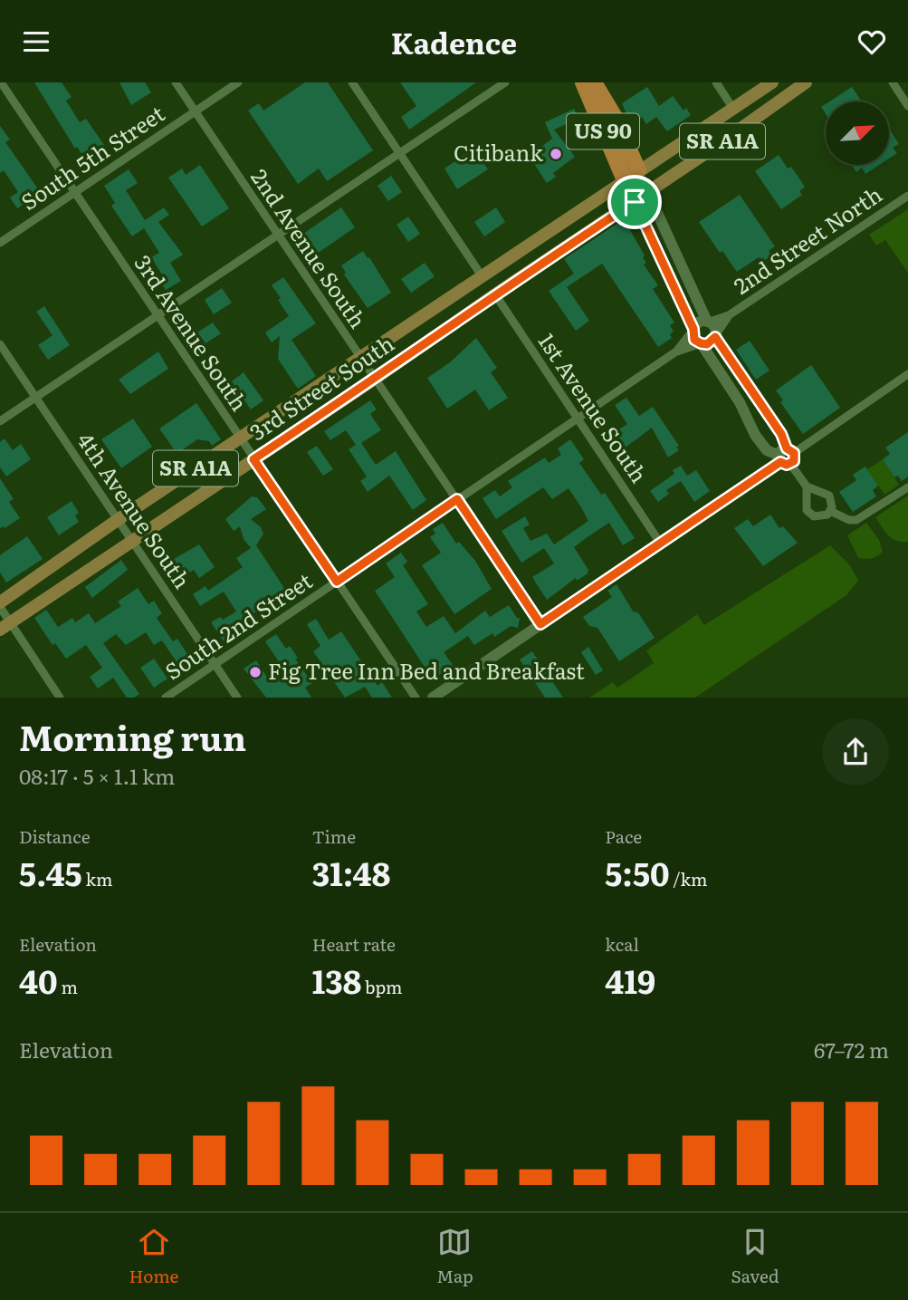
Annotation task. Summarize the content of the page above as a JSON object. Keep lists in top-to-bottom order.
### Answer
{
  "streets": {
    "highway": ["US 90"],
    "main road": ["SR A1A", "3rd Street South"],
    "street": [
      "South 5th Street",
      "2nd Street North",
      "2nd Avenue South",
      "3rd Avenue South",
      "1st Avenue South",
      "4th Avenue South",
      "South 2nd Street"
    ]
  },
  "crossings": [
    ["US 90", "SR A1A"],
    ["US 90", "3rd Street South"],
    ["SR A1A", "3rd Street South"],
    ["South 5th Street", "2nd Avenue South"],
    ["South 5th Street", "3rd Avenue South"],
    ["2nd Avenue South", "3rd Street South"],
    ["2nd Avenue South", "South 2nd Street"],
    ["3rd Avenue South", "3rd Street South"],
    ["3rd Avenue South", "South 2nd Street"],
    ["3rd Street South", "1st Avenue South"],
    ["3rd Street South", "4th Avenue South"],
    ["1st Avenue South", "South 2nd Street"],
    ["4th Avenue South", "South 2nd Street"]
  ],
  "places": ["Citibank", "Fig Tree Inn Bed and Breakfast"],
  "north": "top right",
  "page": {
    "header": "Kadence",
    "heading": ["Morning run", "08:17 · 5 × 1.1 km"],
    "stats": [
      ["Distance", "5.45 km"],
      ["Time", "31:48"],
      ["Pace", "5:50 /km"],
      ["Elevation", "40 m"],
      ["Heart rate", "138 bpm"],
      ["kcal", "419"]
    ],
    "chart": ["Elevation", "67–72 m"],
    "tabs": ["Home", "Map", "Saved"]
  }
}
